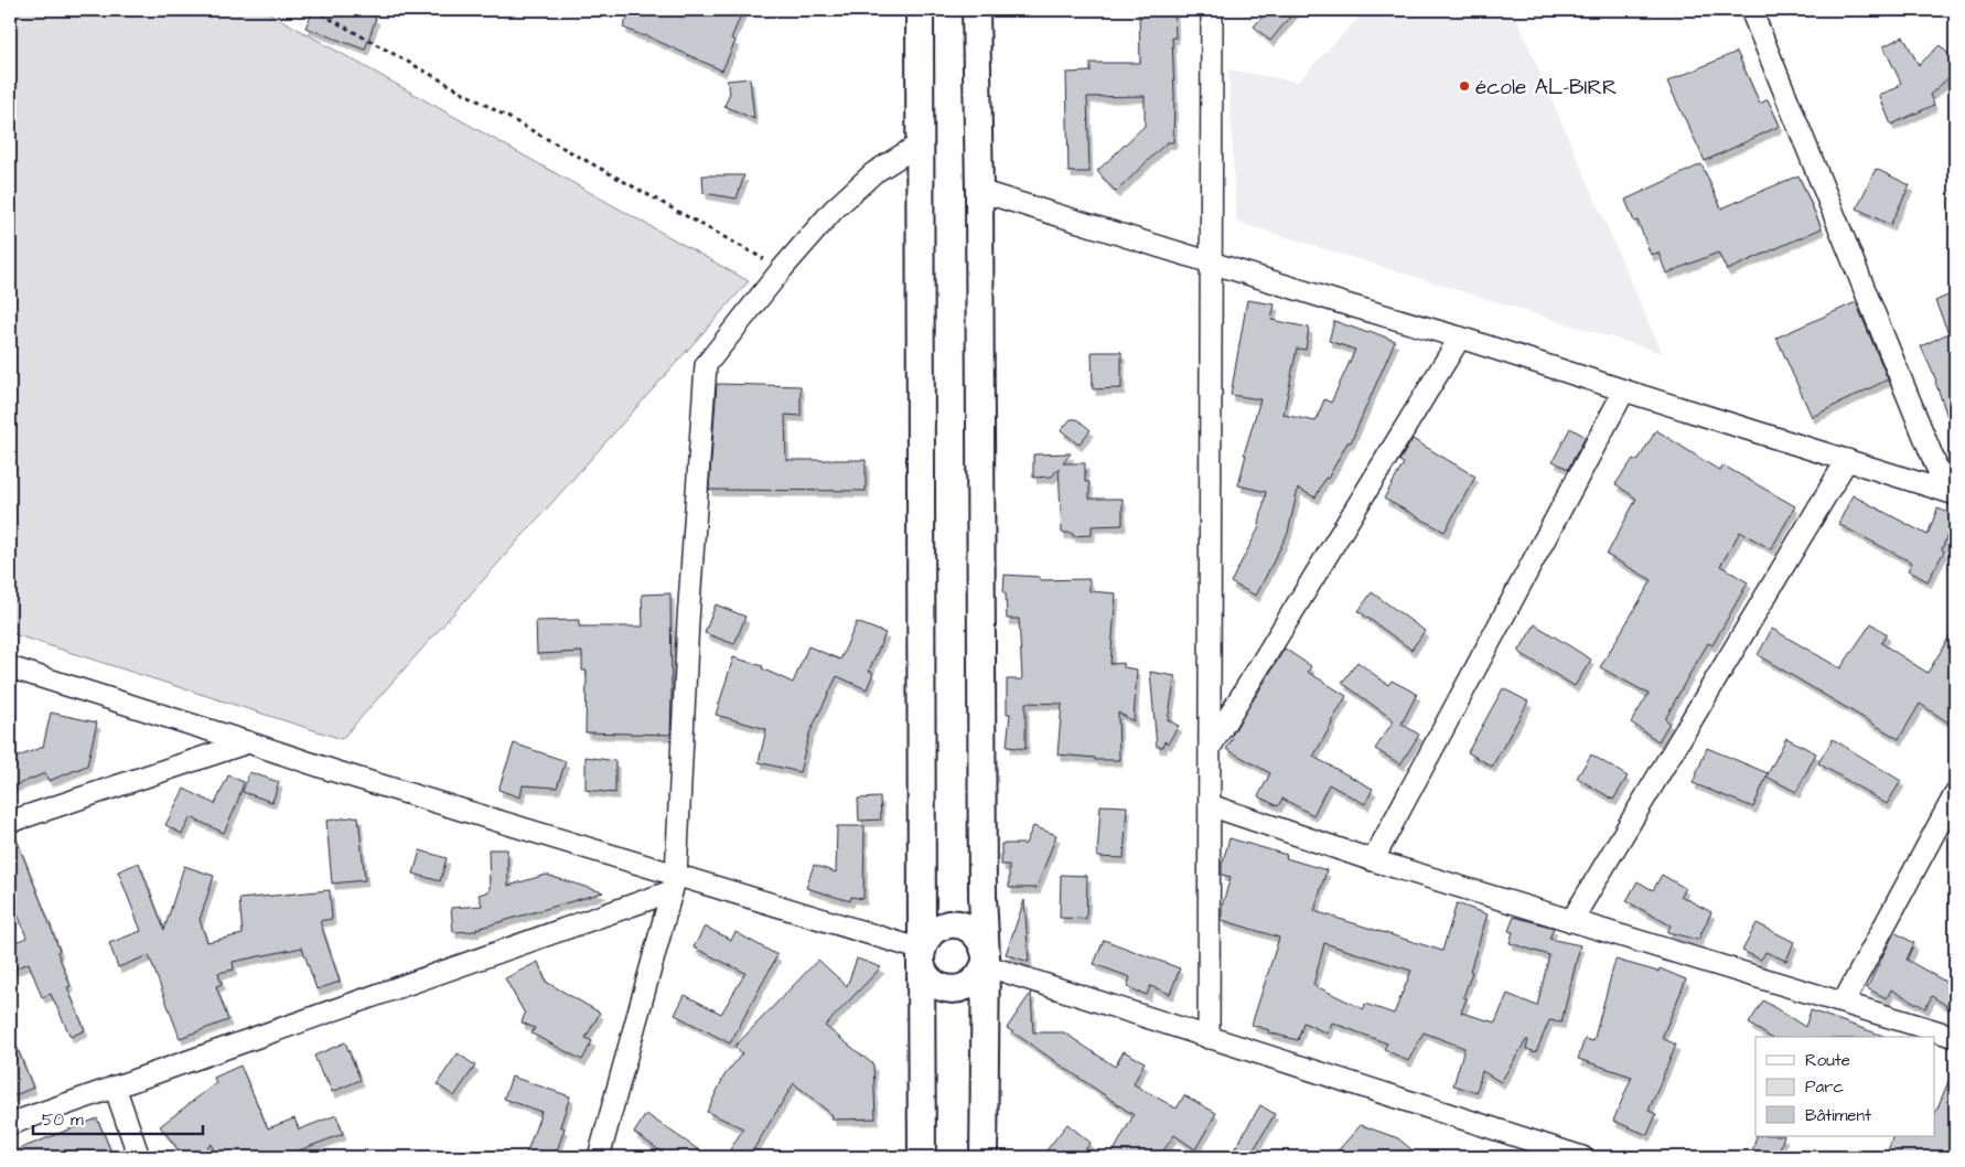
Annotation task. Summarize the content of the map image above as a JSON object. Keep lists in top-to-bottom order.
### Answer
{
  "places": ["école AL-BIRR"],
  "legend": ["Route", "Parc", "Bâtiment"],
  "scale_bar": "50 m"
}
